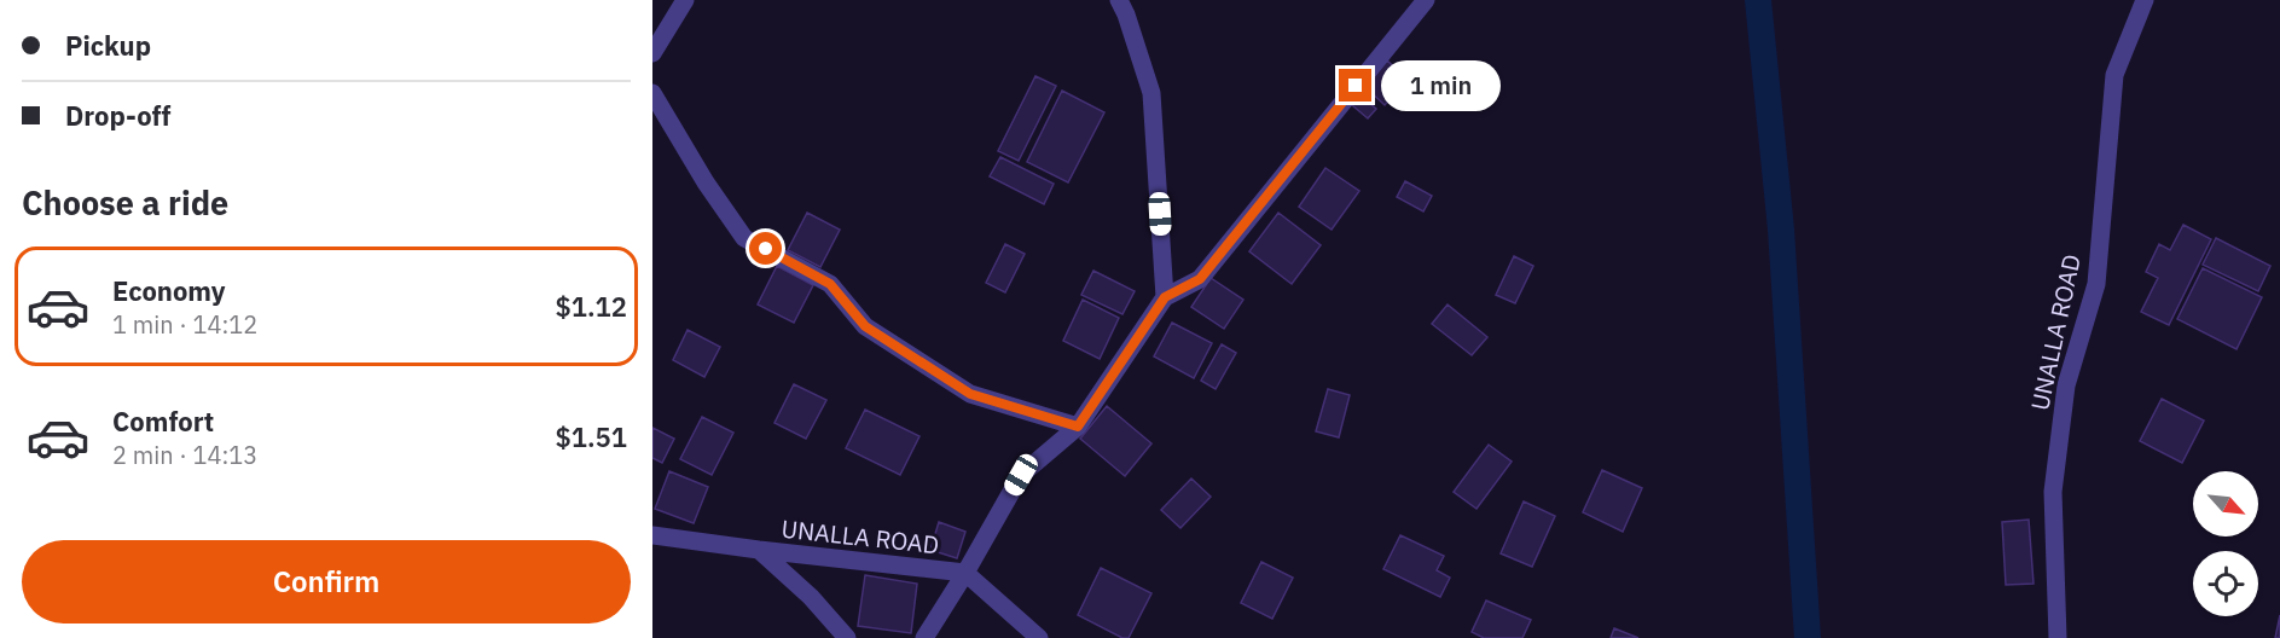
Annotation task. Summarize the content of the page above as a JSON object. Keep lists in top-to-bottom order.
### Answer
{
  "streets": {
    "street": ["UNALLA ROAD"]
  },
  "north": "bottom right",
  "page": {
    "banner": ["Pickup", "Drop-off"],
    "bubble": "1 min",
    "heading": "Choose a ride",
    "list": [
      {
        "name": "Economy",
        "note": "1 min · 14:12",
        "value": "$1.12"
      },
      {
        "name": "Comfort",
        "note": "2 min · 14:13",
        "value": "$1.51"
      }
    ],
    "buttons": "Confirm"
  }
}
